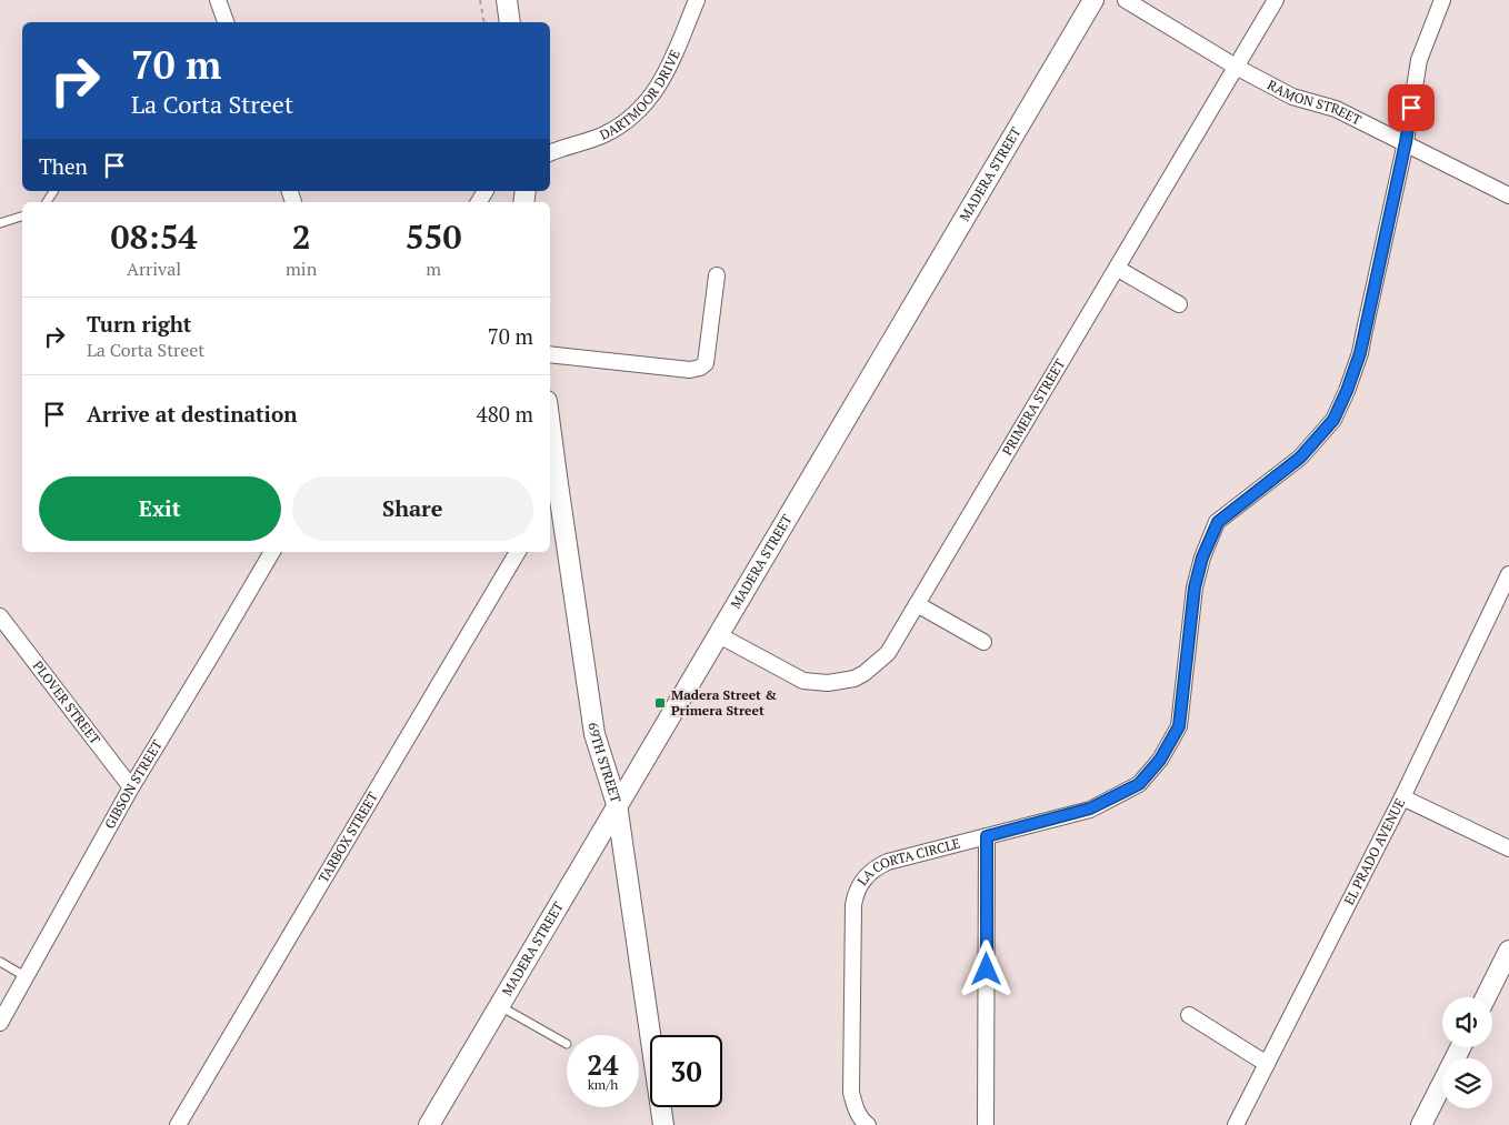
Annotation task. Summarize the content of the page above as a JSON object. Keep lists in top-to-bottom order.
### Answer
{
  "streets": {
    "street": [
      "DARTMOOR DRIVE",
      "RAMON STREET",
      "MADERA STREET",
      "PRIMERA STREET",
      "PLOVER STREET",
      "69TH STREET",
      "GIBSON STREET",
      "TARBOX STREET",
      "EL PRADO AVENUE",
      "LA CORTA CIRCLE"
    ]
  },
  "crossings": [
    ["RAMON STREET", "PRIMERA STREET"],
    ["MADERA STREET", "PRIMERA STREET"],
    ["MADERA STREET", "69TH STREET"],
    ["PLOVER STREET", "GIBSON STREET"]
  ],
  "places": {
    "transit": ["Madera Street & Primera Street"]
  },
  "page": {
    "turn": ["70 m", "La Corta Street"],
    "then": "Then",
    "eta": [
      "08:54",
      "Arrival",
      "2",
      "min",
      "550",
      "m"
    ],
    "list": [
      {
        "name": "Turn right",
        "note": "La Corta Street",
        "value": "70 m"
      },
      {
        "name": "Arrive at destination",
        "value": "480 m"
      }
    ],
    "buttons": ["Exit", "Share"],
    "speed": "24 km/h",
    "limit": "30"
  }
}
